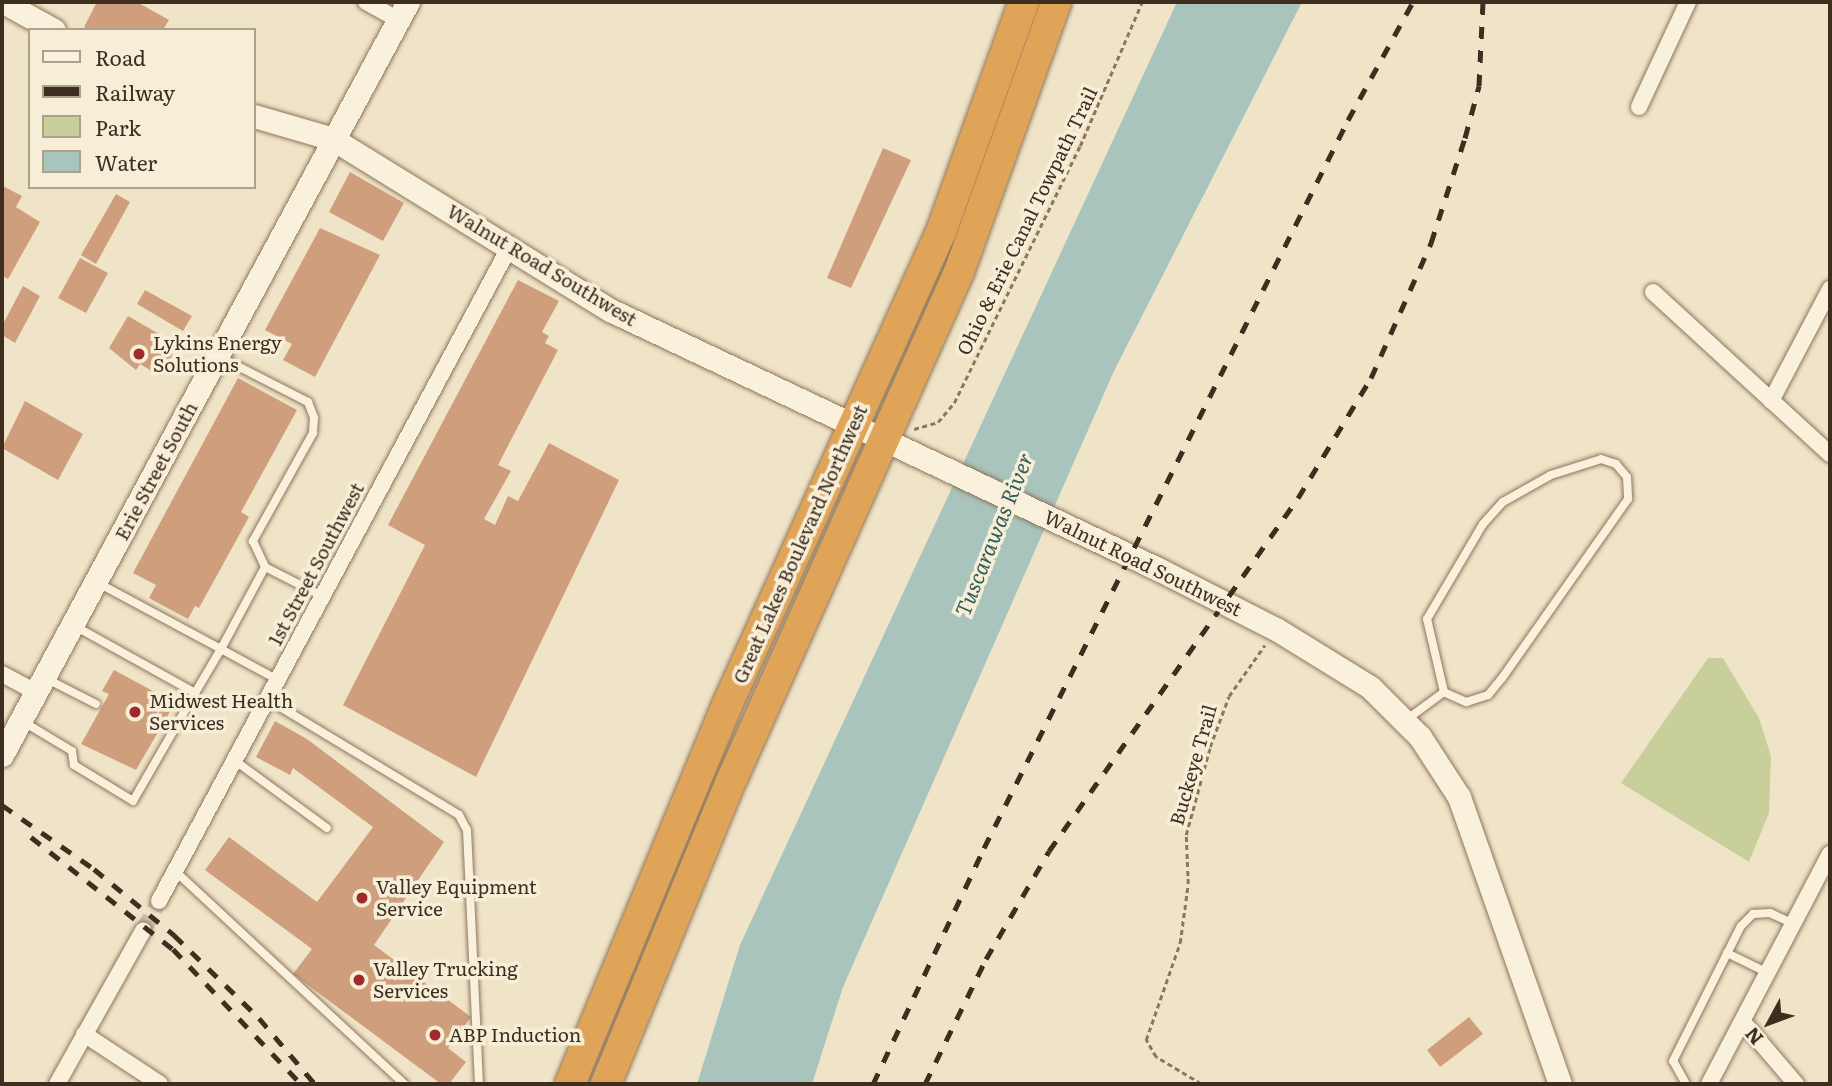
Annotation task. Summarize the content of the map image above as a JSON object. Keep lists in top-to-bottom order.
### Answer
{
  "streets": {
    "highway": ["Great Lakes Boulevard Northwest"],
    "main road": ["Walnut Road Southwest", "Erie Street South"],
    "street": ["1st Street Southwest"],
    "path": ["Ohio & Erie Canal Towpath Trail", "Buckeye Trail"]
  },
  "crossings": [
    ["Walnut Road Southwest", "Erie Street South"],
    ["Walnut Road Southwest", "Great Lakes Boulevard Northwest"],
    ["Walnut Road Southwest", "1st Street Southwest"]
  ],
  "water": ["Tuscarawas River"],
  "places": [
    "Lykins Energy Solutions",
    "Midwest Health Services",
    "Valley Equipment Service",
    "Valley Trucking Services",
    "ABP Induction"
  ],
  "legend": [
    "Road",
    "Railway",
    "Park",
    "Water"
  ],
  "north": "bottom left"
}
